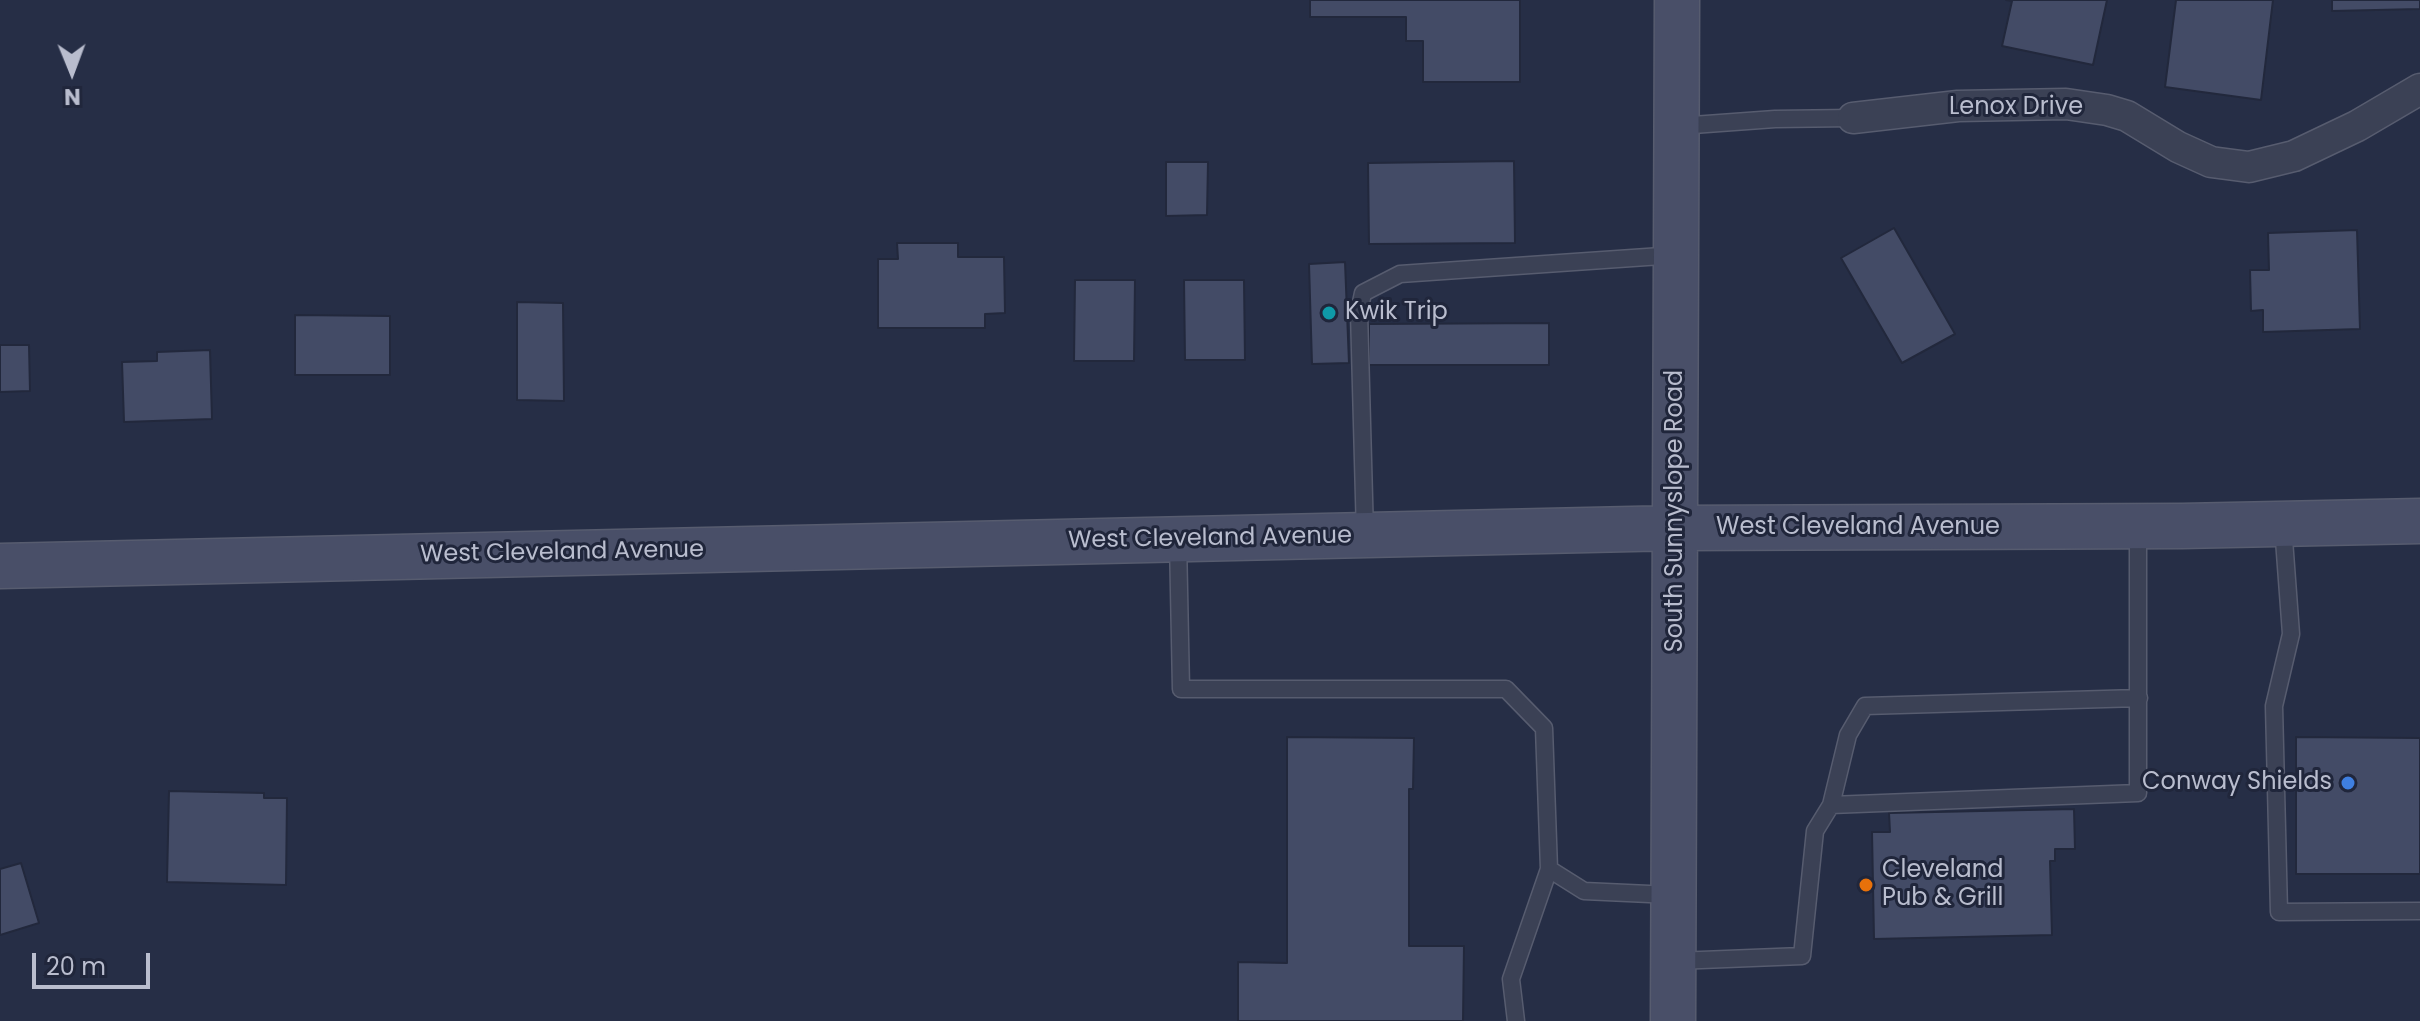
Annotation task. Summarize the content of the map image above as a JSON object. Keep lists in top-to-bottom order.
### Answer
{
  "streets": {
    "main road": ["South Sunnyslope Road", "West Cleveland Avenue"],
    "street": ["Lenox Drive"]
  },
  "crossings": [
    ["Lenox Drive", "South Sunnyslope Road"],
    ["South Sunnyslope Road", "West Cleveland Avenue"]
  ],
  "places": ["Kwik Trip", "Conway Shields", "Cleveland Pub & Grill"],
  "scale_bar": "20 m",
  "north": "bottom"
}
